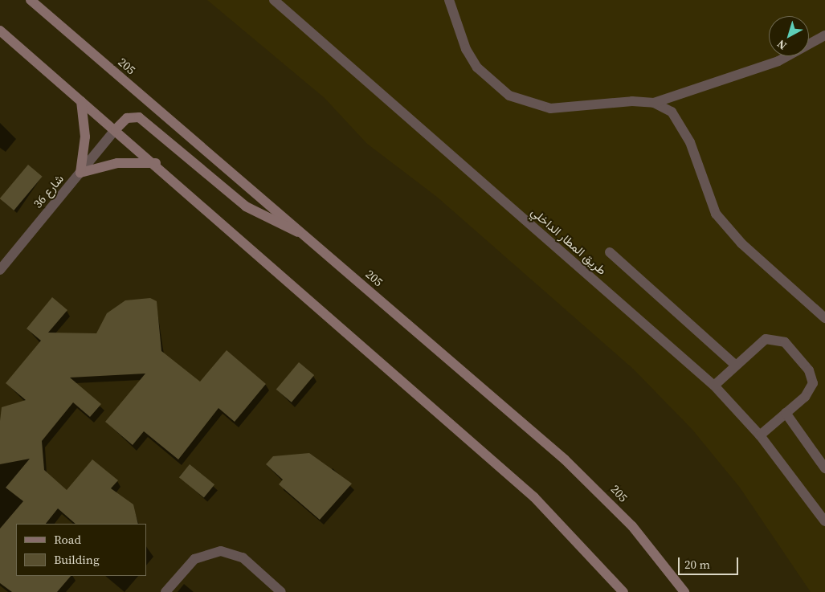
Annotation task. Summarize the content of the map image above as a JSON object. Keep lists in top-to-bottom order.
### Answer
{
  "streets": {
    "street": ["205", "شارع 36", "طريق المطار الداخلي"]
  },
  "legend": ["Road", "Building"],
  "scale_bar": "20 m",
  "north": "bottom left"
}
